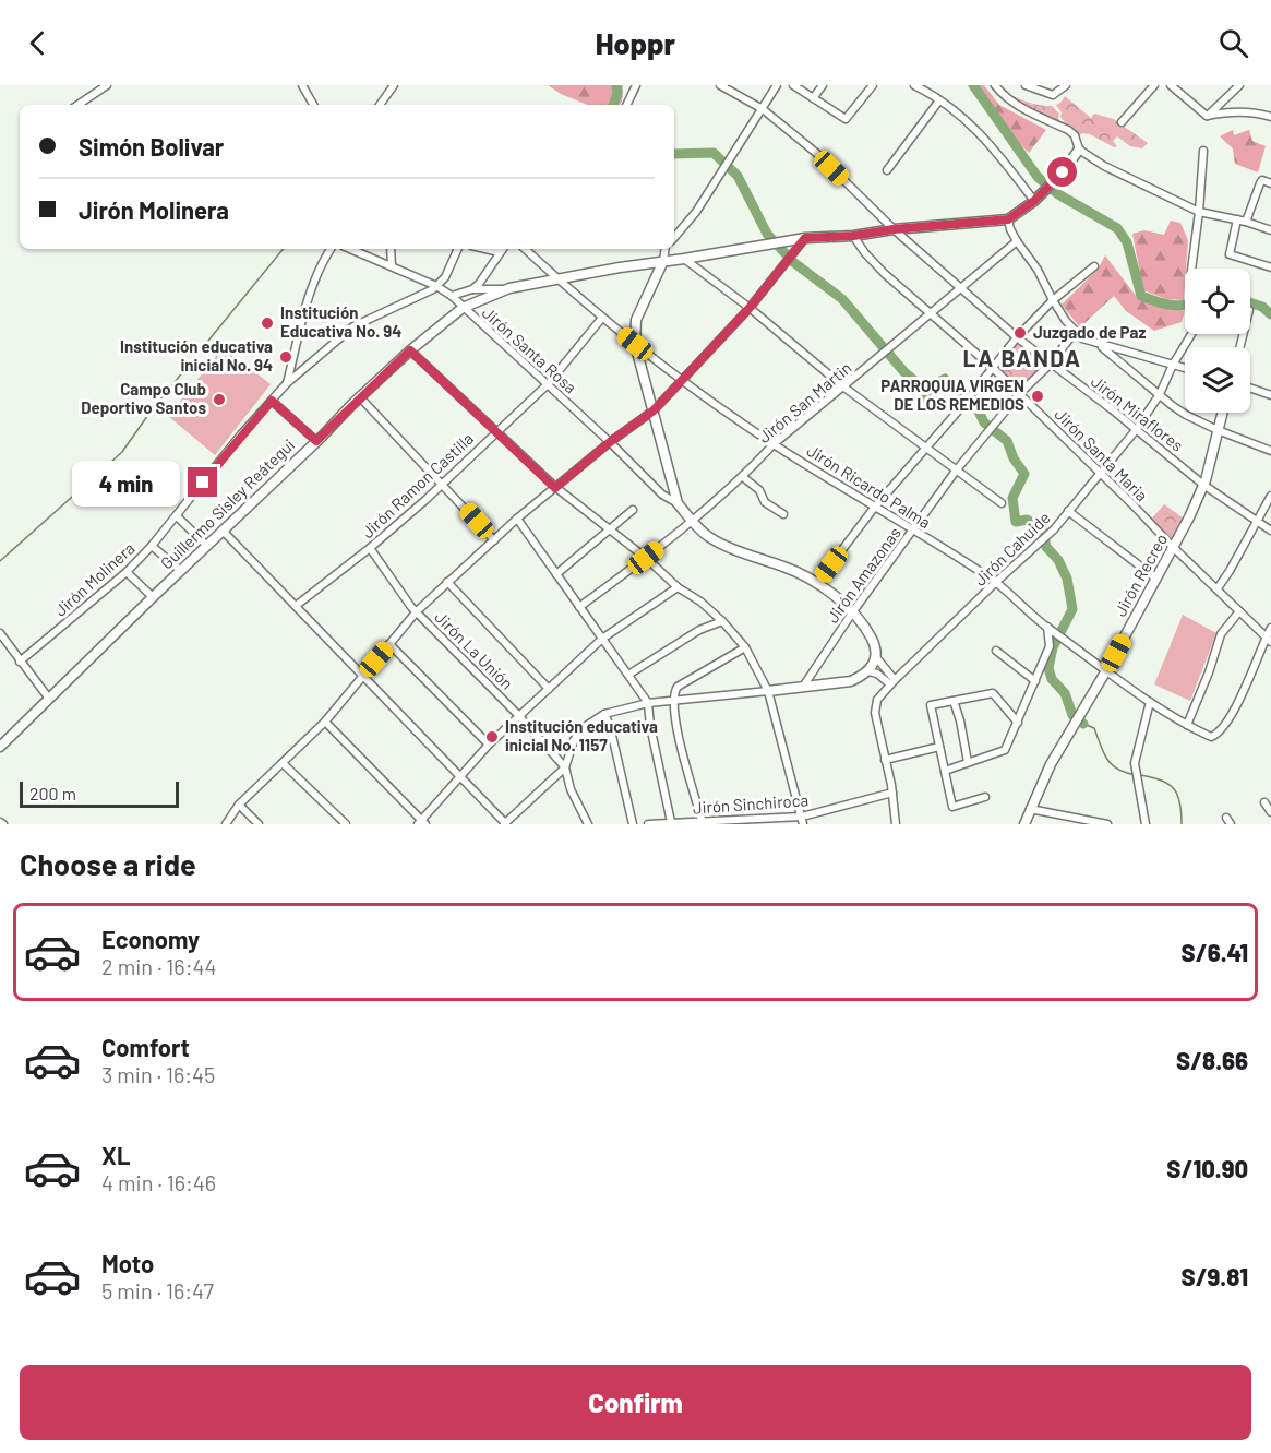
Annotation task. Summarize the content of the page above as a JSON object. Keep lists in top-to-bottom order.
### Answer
{
  "streets": {
    "main road": ["Guillermo Sisley Reátegui", "Jirón Recreo"],
    "street": [
      "Jirón Santa Rosa",
      "Jirón San Martin",
      "Jirón Miraflores",
      "Jirón Santa Maria",
      "Jirón Ramon Castilla",
      "Jirón Ricardo Palma",
      "Jirón Cahuide",
      "Jirón Amazonas",
      "Jirón Molinera",
      "Jirón La Unión",
      "Jirón Sinchiroca"
    ]
  },
  "crossings": [
    ["Jirón Santa Rosa", "Jirón Ramon Castilla"],
    ["Jirón Santa Rosa", "Guillermo Sisley Reátegui"],
    ["Jirón Santa Rosa", "Jirón Molinera"],
    ["Jirón San Martin", "Jirón Miraflores"],
    ["Jirón San Martin", "Jirón Santa Maria"],
    ["Jirón San Martin", "Jirón Ricardo Palma"],
    ["Jirón Miraflores", "Guillermo Sisley Reátegui"],
    ["Jirón Miraflores", "Jirón Cahuide"],
    ["Jirón Miraflores", "Jirón Amazonas"],
    ["Jirón Miraflores", "Jirón Recreo"],
    ["Jirón Santa Maria", "Jirón Ricardo Palma"],
    ["Jirón Santa Maria", "Guillermo Sisley Reátegui"],
    ["Jirón Santa Maria", "Jirón Cahuide"],
    ["Jirón Santa Maria", "Jirón Amazonas"],
    ["Jirón Santa Maria", "Jirón Recreo"],
    ["Jirón Ramon Castilla", "Jirón Ricardo Palma"],
    ["Jirón Ramon Castilla", "Jirón La Unión"],
    ["Jirón Ricardo Palma", "Guillermo Sisley Reátegui"],
    ["Jirón Ricardo Palma", "Jirón Cahuide"],
    ["Jirón Ricardo Palma", "Jirón Amazonas"],
    ["Jirón Ricardo Palma", "Jirón Recreo"],
    ["Jirón Cahuide", "Jirón Sinchiroca"]
  ],
  "districts": ["LA BANDA"],
  "places": [
    "Institución Educativa No. 94",
    "Juzgado de Paz",
    "Institución educativa inicial No. 94",
    "PARROQUIA VIRGEN DE LOS REMEDIOS",
    "Campo Club Deportivo Santos",
    "Institución educativa inicial No. 1157"
  ],
  "scale_bar": "200 m",
  "page": {
    "header": "Hoppr",
    "banner": ["Simón Bolivar", "Jirón Molinera"],
    "bubble": "4 min",
    "scale": "200 m",
    "heading": "Choose a ride",
    "list": [
      {
        "name": "Economy",
        "note": "2 min · 16:44",
        "value": "S/6.41"
      },
      {
        "name": "Comfort",
        "note": "3 min · 16:45",
        "value": "S/8.66"
      },
      {
        "name": "XL",
        "note": "4 min · 16:46",
        "value": "S/10.90"
      },
      {
        "name": "Moto",
        "note": "5 min · 16:47",
        "value": "S/9.81"
      }
    ],
    "buttons": "Confirm"
  }
}
